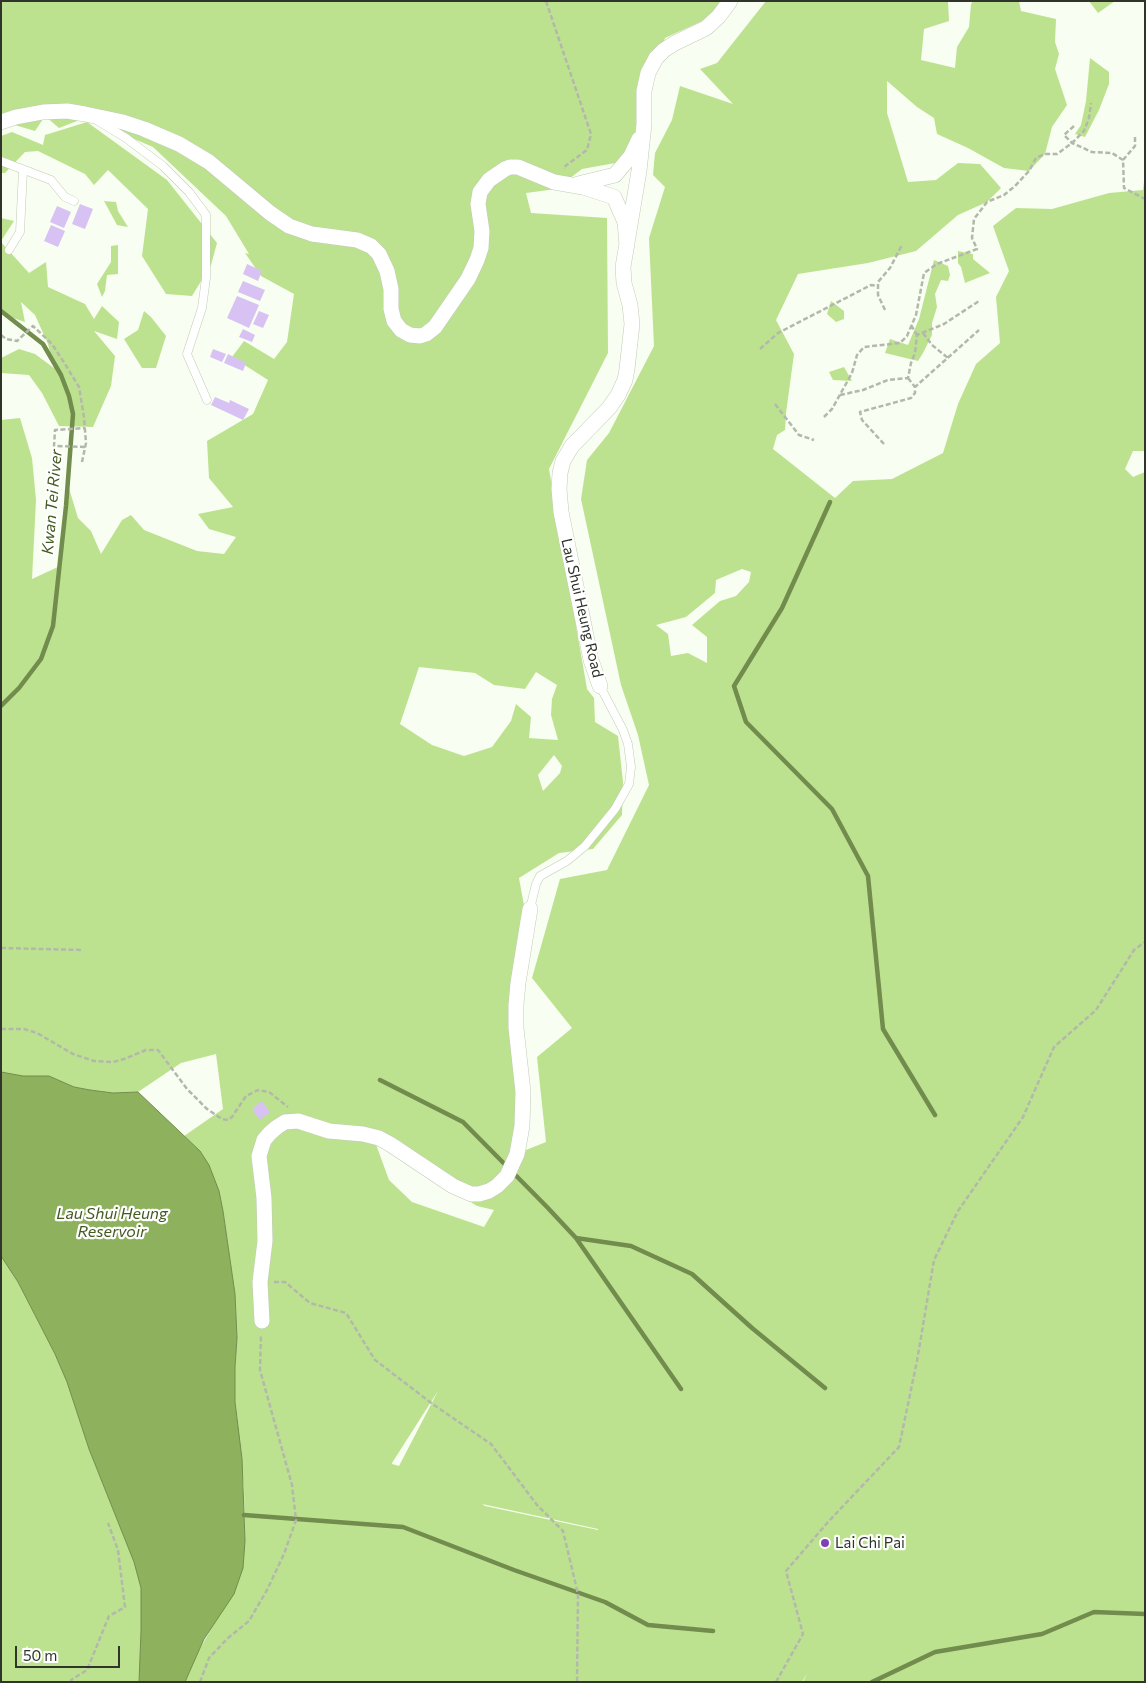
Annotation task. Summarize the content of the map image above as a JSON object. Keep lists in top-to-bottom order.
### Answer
{
  "streets": {
    "street": ["Lau Shui Heung Road"]
  },
  "water": ["Kwan Tei River", "Lau Shui Heung Reservoir"],
  "places": ["Lai Chi Pai"],
  "scale_bar": "50 m"
}
